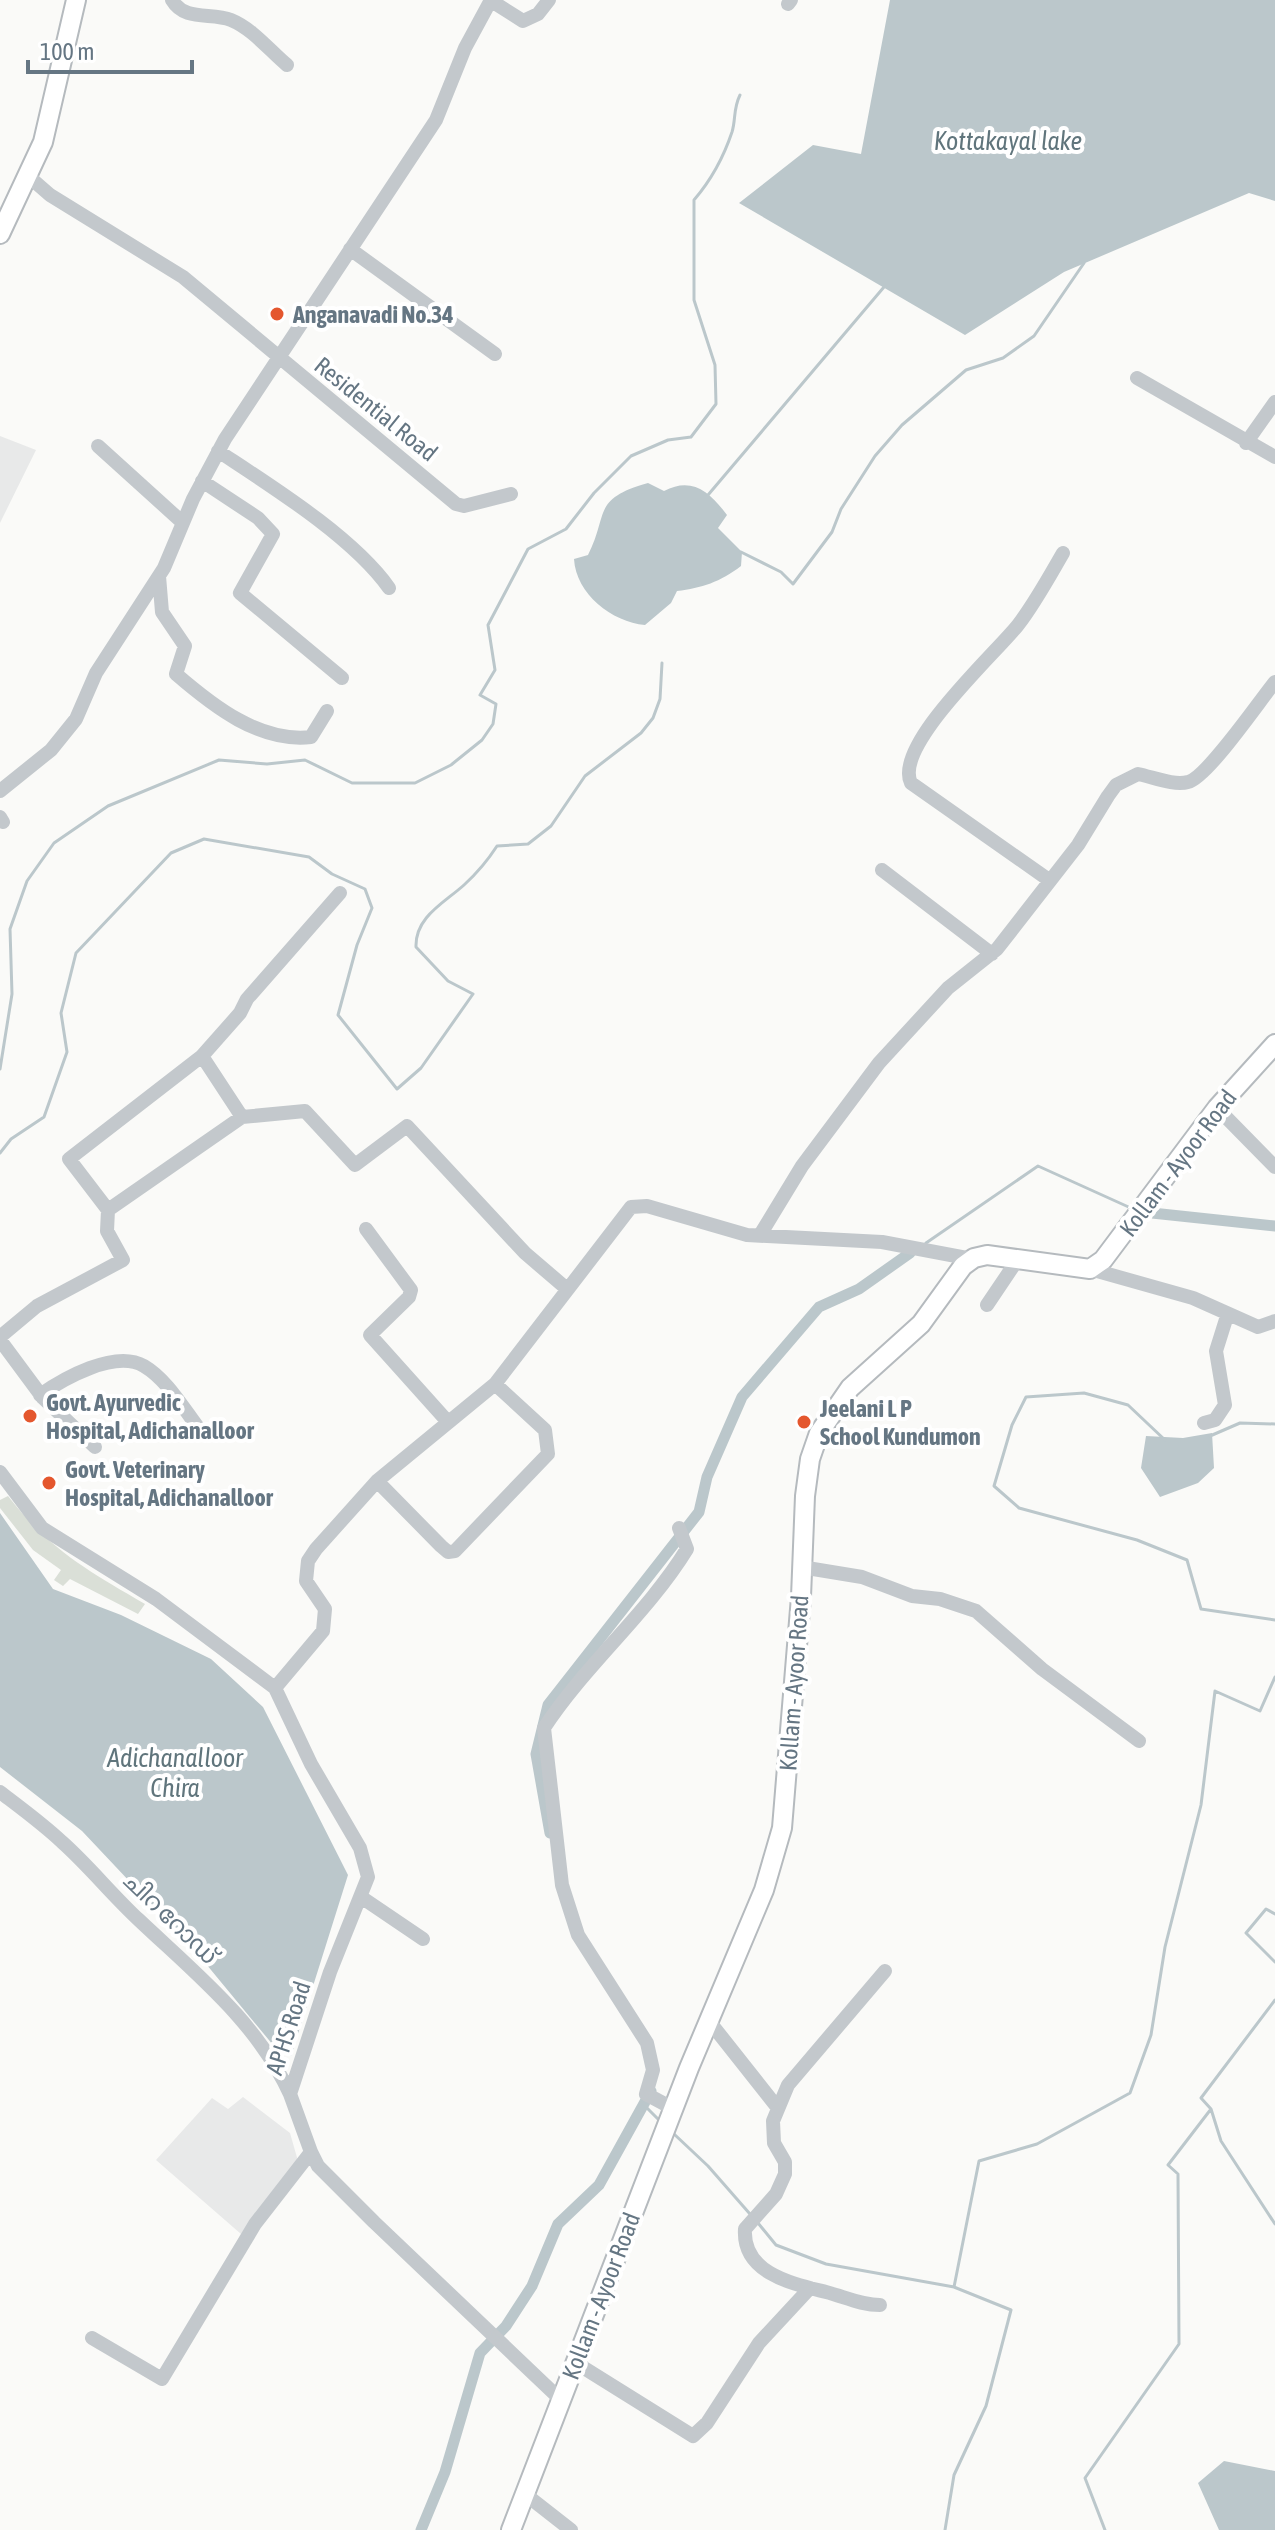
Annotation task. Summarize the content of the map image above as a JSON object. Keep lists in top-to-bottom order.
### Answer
{
  "streets": {
    "main road": ["Kollam - Ayoor Road"],
    "street": ["Residential Road", "ചിറ റോഡ്", "APHS Road"]
  },
  "crossings": [
    ["Kollam - Ayoor Road", "APHS Road"],
    ["ചിറ റോഡ്", "APHS Road"]
  ],
  "water": ["Kottakayal lake", "Adichanalloor Chira"],
  "places": [
    "Anganavadi No.34",
    "Govt. Ayurvedic Hospital, Adichanalloor",
    "Jeelani L P School Kundumon",
    "Govt. Veterinary Hospital, Adichanalloor"
  ],
  "scale_bar": "100 m"
}
